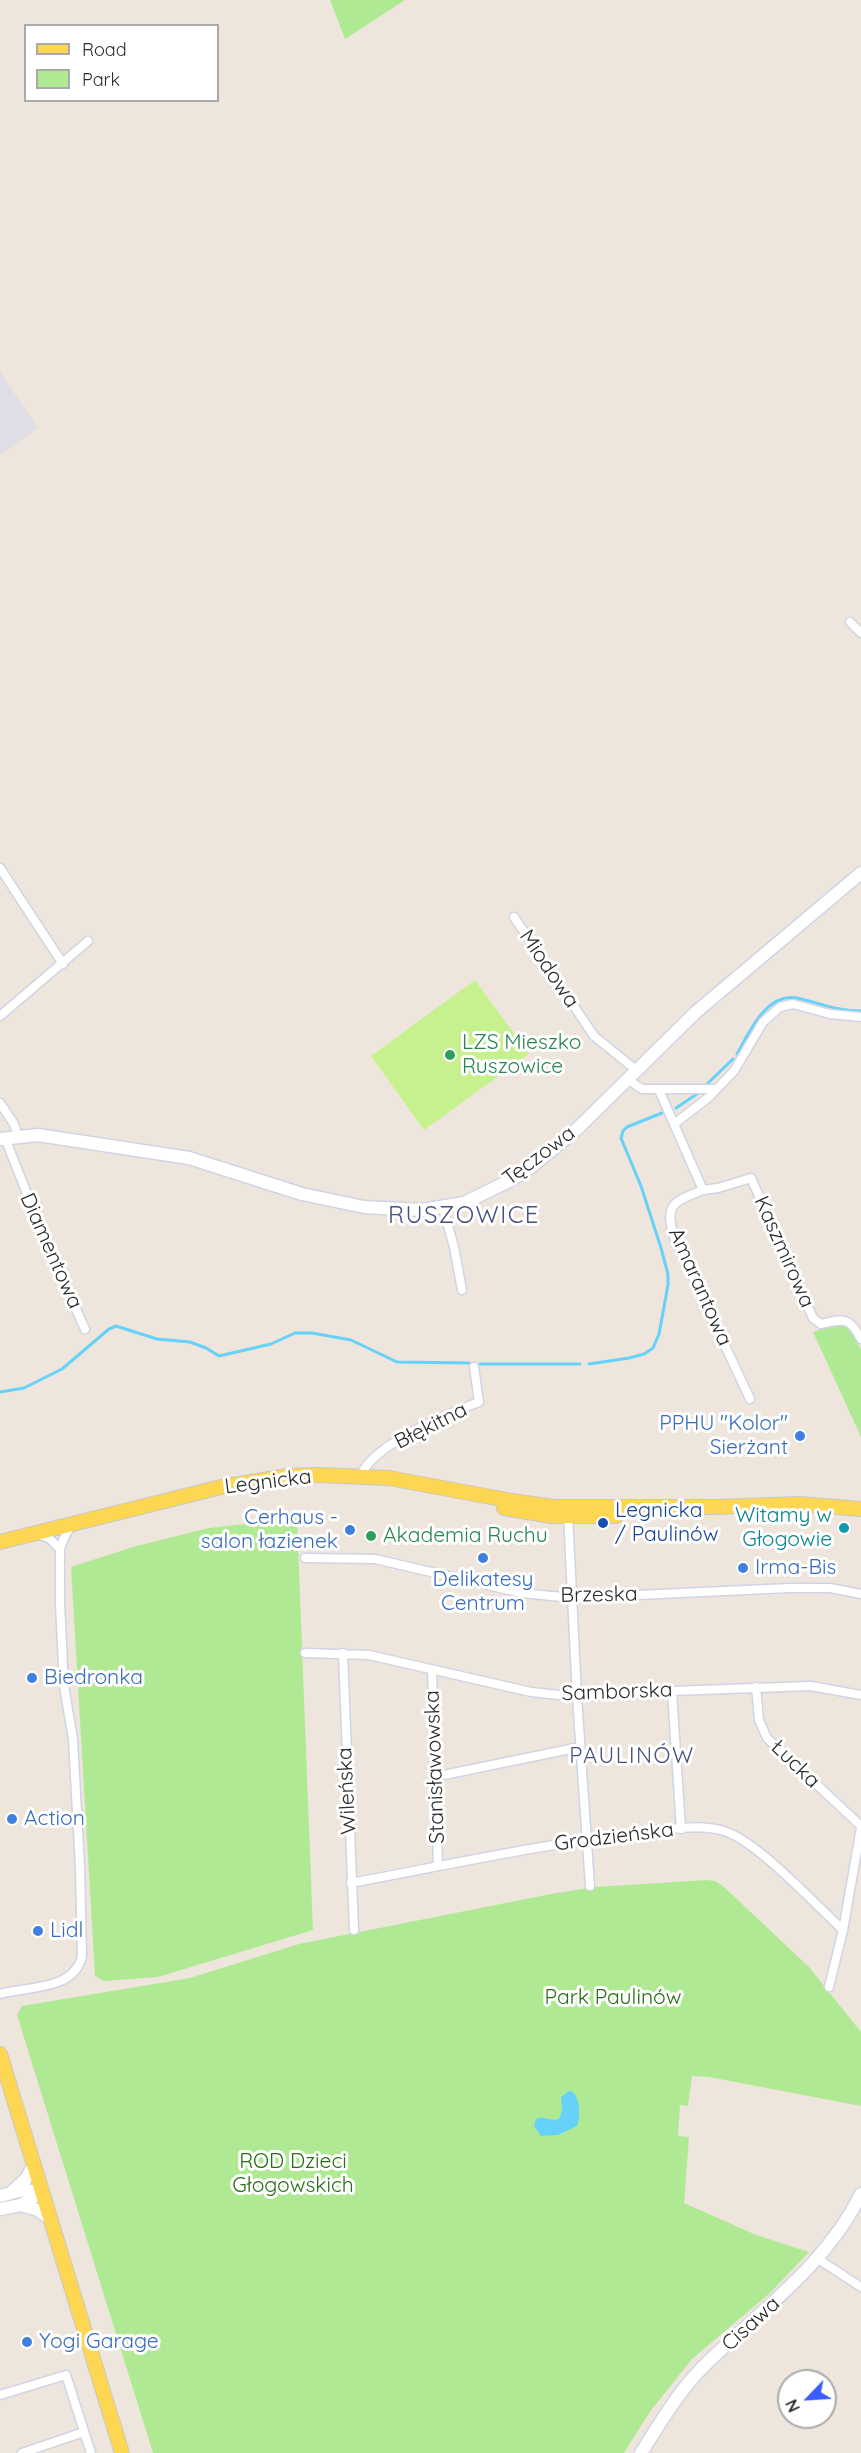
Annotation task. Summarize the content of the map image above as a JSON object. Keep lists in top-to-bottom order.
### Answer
{
  "streets": {
    "main road": ["Legnicka"],
    "street": [
      "Miodowa",
      "Tęczowa",
      "Diamentowa",
      "Kaszmirowa",
      "Amarantowa",
      "Błękitna",
      "Brzeska",
      "Samborska",
      "Łucka",
      "Stanisławowska",
      "Wileńska",
      "Grodzieńska",
      "Cisawa"
    ]
  },
  "crossings": [
    ["Miodowa", "Tęczowa"],
    ["Tęczowa", "Diamentowa"],
    ["Kaszmirowa", "Amarantowa"],
    ["Błękitna", "Legnicka"],
    ["Samborska", "Łucka"],
    ["Samborska", "Stanisławowska"],
    ["Samborska", "Wileńska"],
    ["Stanisławowska", "Grodzieńska"],
    ["Wileńska", "Grodzieńska"]
  ],
  "districts": ["RUSZOWICE", "PAULINÓW"],
  "parks": ["Park Paulinów", "ROD Dzieci Głogowskich"],
  "places": [
    "LZS Mieszko Ruszowice",
    "PPHU \"Kolor\" Sierżant",
    "Legnicka / Paulinów",
    "Witamy w Głogowie",
    "Cerhaus - salon łazienek",
    "Akademia Ruchu",
    "Delikatesy Centrum",
    "Irma-Bis",
    "Biedronka",
    "Action",
    "Lidl",
    "Yogi Garage"
  ],
  "legend": ["Road", "Park"],
  "north": "bottom left"
}
